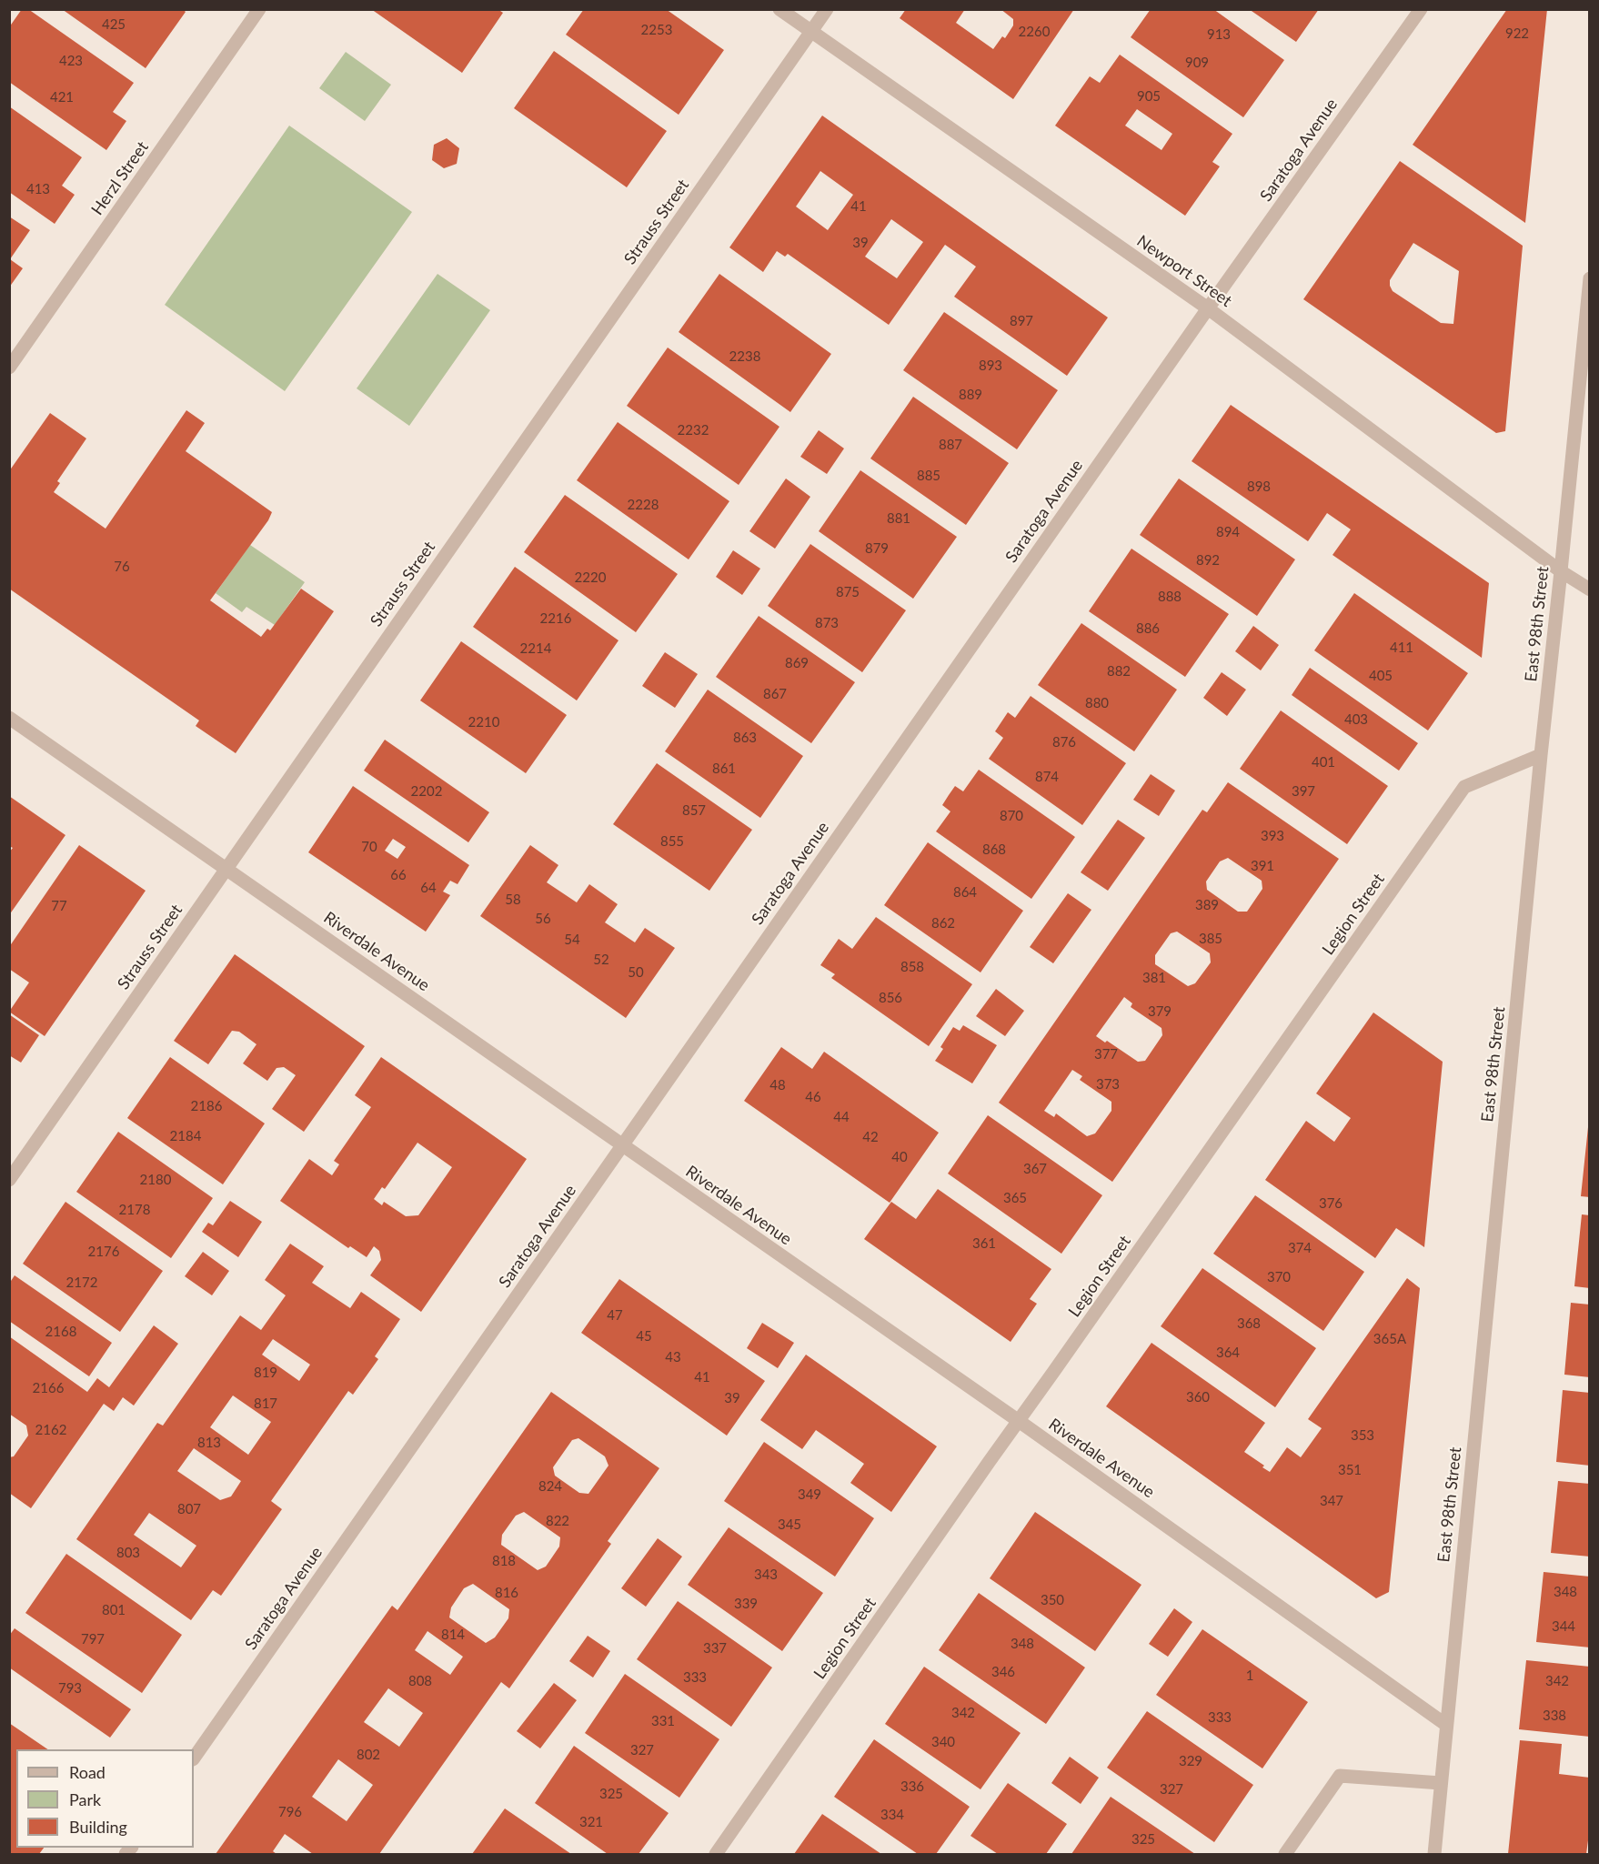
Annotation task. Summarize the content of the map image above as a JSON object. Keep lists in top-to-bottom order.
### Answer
{
  "streets": {
    "street": [
      "Saratoga Avenue",
      "Herzl Street",
      "Strauss Street",
      "Newport Street",
      "East 98th Street",
      "Legion Street",
      "Riverdale Avenue"
    ]
  },
  "crossings": [
    ["Saratoga Avenue", "Newport Street"],
    ["Saratoga Avenue", "Riverdale Avenue"],
    ["Strauss Street", "Newport Street"],
    ["Strauss Street", "Riverdale Avenue"],
    ["Newport Street", "East 98th Street"],
    ["East 98th Street", "Legion Street"],
    ["East 98th Street", "Riverdale Avenue"],
    ["Legion Street", "Riverdale Avenue"]
  ],
  "house_numbers": [
    "425",
    "2253",
    "2260",
    "922",
    "913",
    "423",
    "909",
    "905",
    "421",
    "413",
    "41",
    "39",
    "897",
    "2238",
    "893",
    "889",
    "2232",
    "887",
    "885",
    "898",
    "2228",
    "881",
    "894",
    "879",
    "892",
    "76",
    "2220",
    "875",
    "888",
    "2216",
    "873",
    "886",
    "411",
    "2214",
    "869",
    "882",
    "405",
    "867",
    "880",
    "403",
    "2210",
    "863",
    "876",
    "401",
    "861",
    "874",
    "2202",
    "397",
    "857",
    "870",
    "393",
    "855",
    "70",
    "868",
    "391",
    "66",
    "64",
    "864",
    "58",
    "389",
    "77",
    "56",
    "862",
    "385",
    "54",
    "52",
    "858",
    "50",
    "381",
    "856",
    "379",
    "377",
    "373",
    "48",
    "46",
    "2186",
    "44",
    "2184",
    "42",
    "40",
    "367",
    "2180",
    "365",
    "376",
    "2178",
    "361",
    "374",
    "2176",
    "370",
    "2172",
    "47",
    "368",
    "2168",
    "45",
    "365A",
    "364",
    "43",
    "819",
    "41",
    "2166",
    "360",
    "39",
    "817",
    "2162",
    "353",
    "813",
    "351",
    "824",
    "349",
    "347",
    "807",
    "822",
    "345",
    "803",
    "818",
    "343",
    "348",
    "816",
    "350",
    "339",
    "801",
    "344",
    "814",
    "797",
    "348",
    "337",
    "346",
    "1",
    "333",
    "808",
    "342",
    "793",
    "342",
    "338",
    "333",
    "331",
    "340",
    "327",
    "802",
    "329",
    "336",
    "327",
    "325",
    "796",
    "334",
    "321",
    "325"
  ],
  "legend": ["Road", "Park", "Building"]
}
